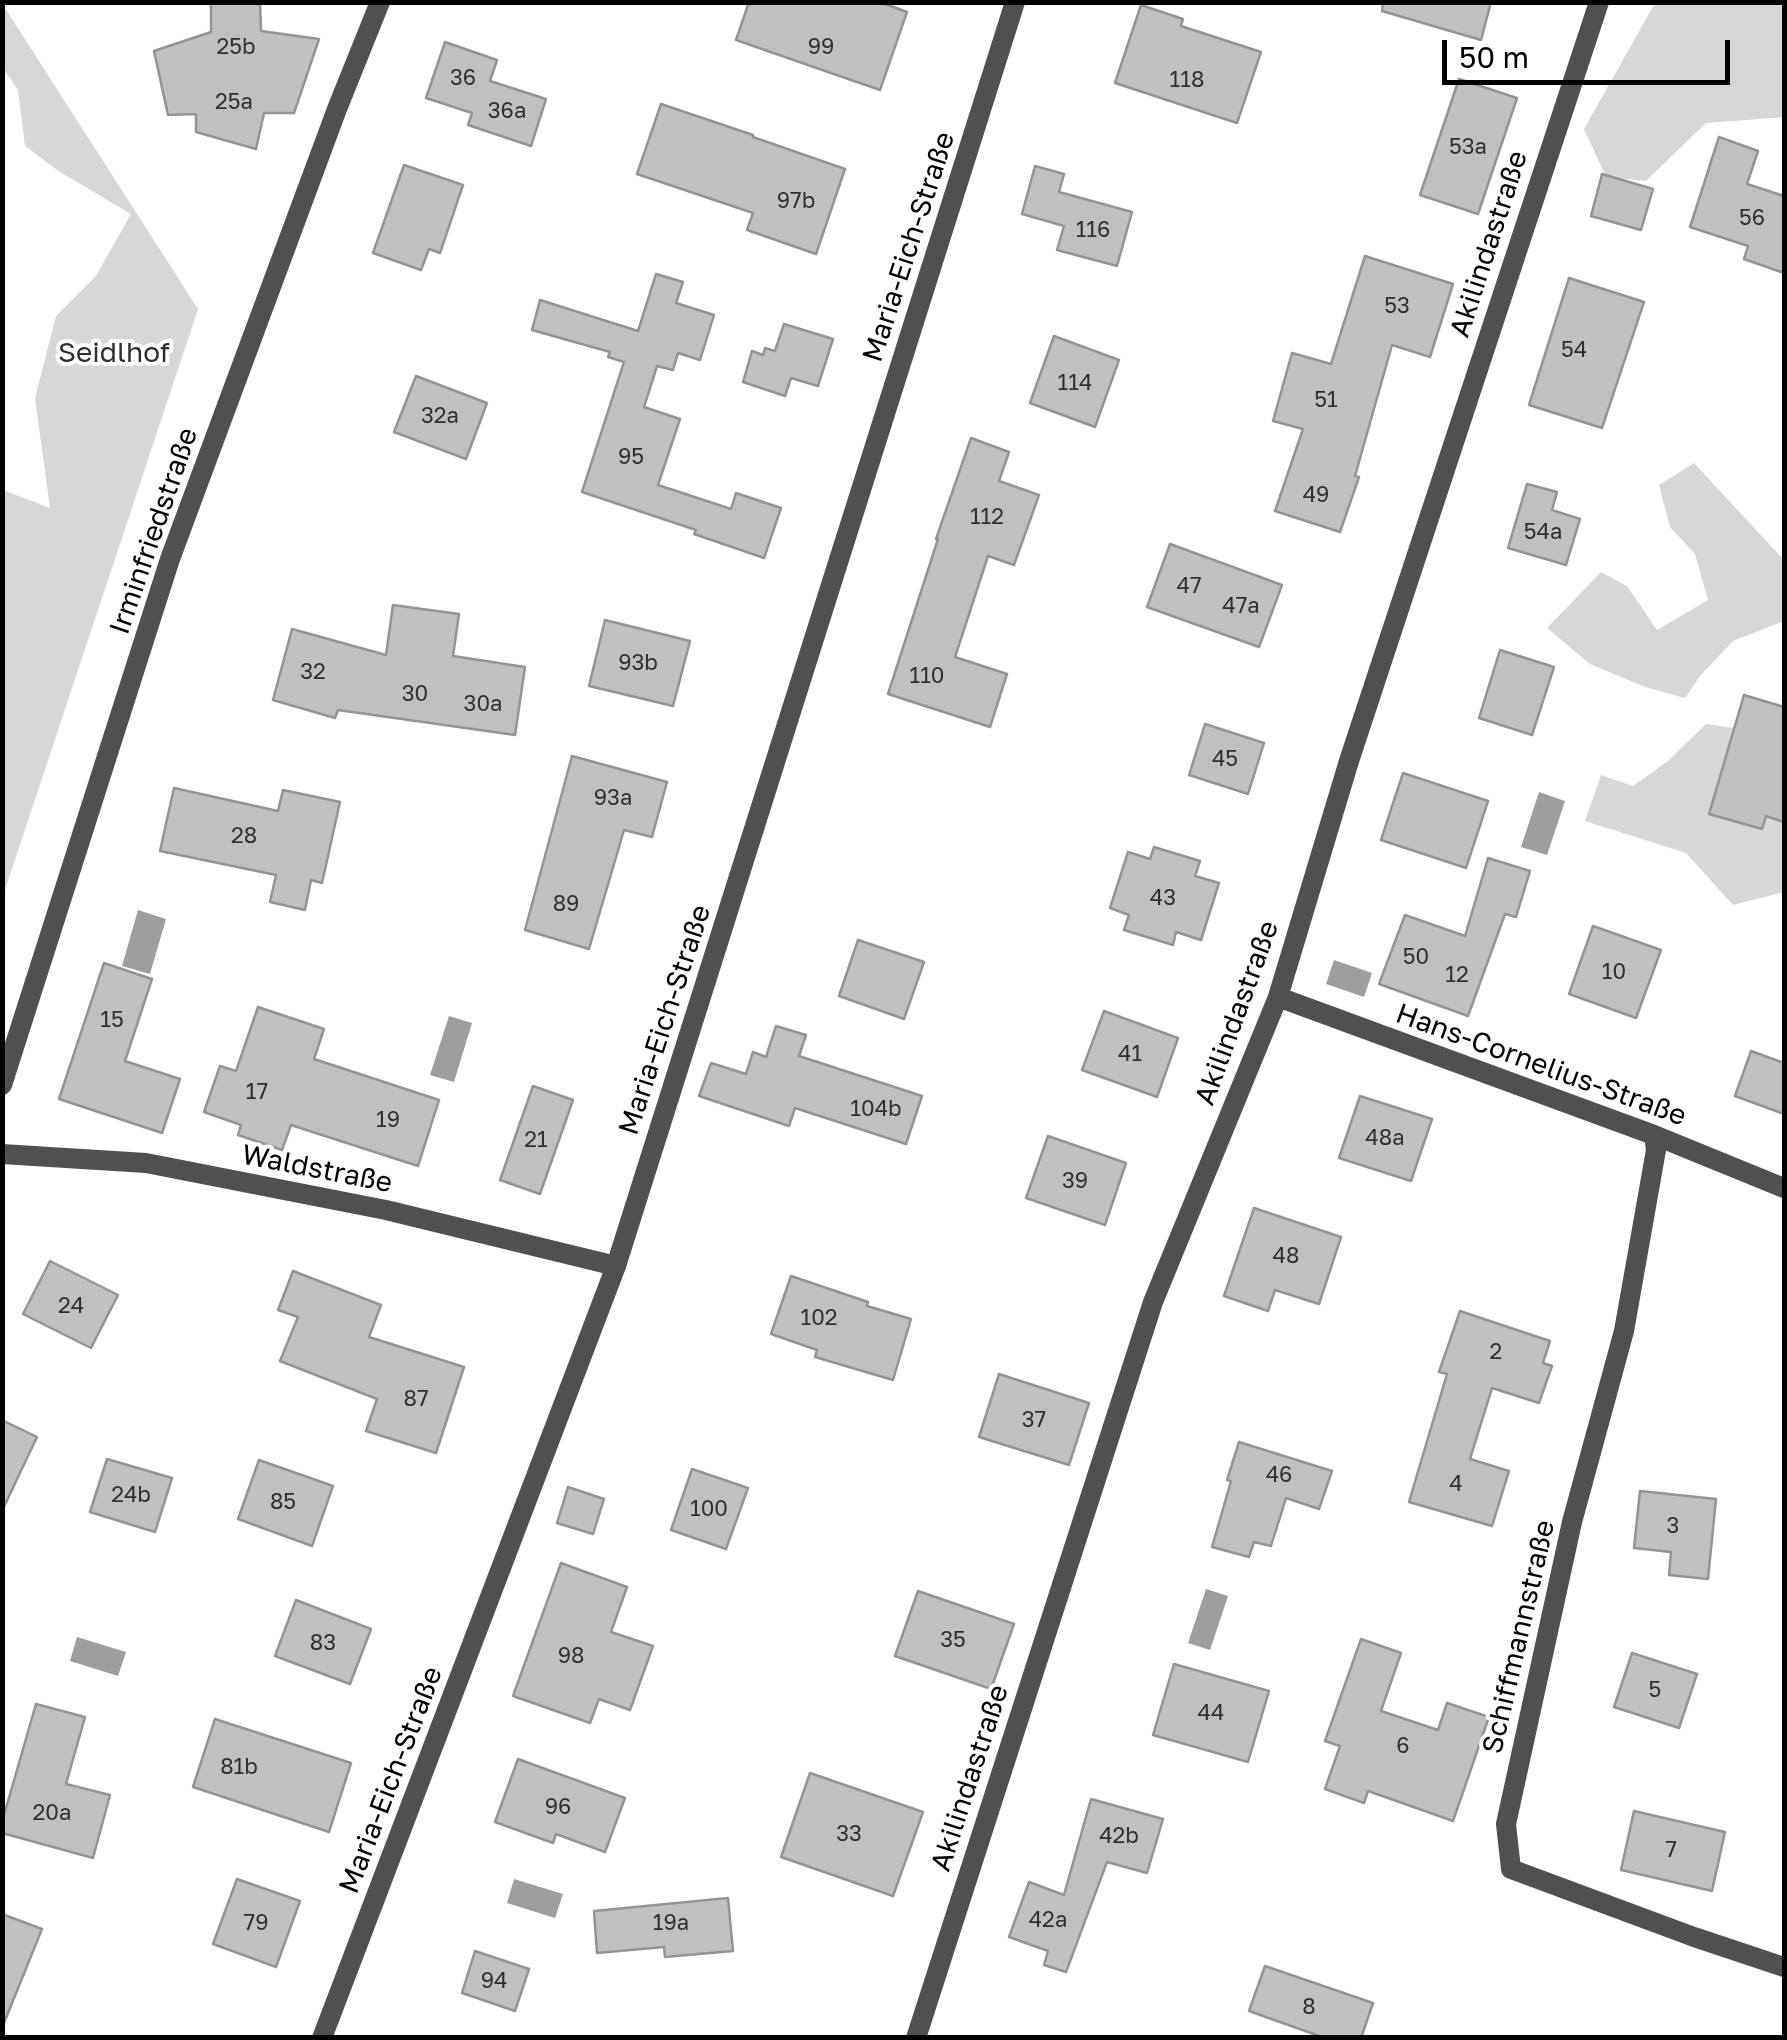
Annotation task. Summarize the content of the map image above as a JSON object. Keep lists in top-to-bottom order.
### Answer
{
  "streets": {
    "street": [
      "Akilindastraße",
      "Maria-Eich-Straße",
      "Irminfriedstraße",
      "Hans-Cornelius-Straße",
      "Waldstraße",
      "Schiffmannstraße"
    ]
  },
  "crossings": [
    ["Akilindastraße", "Hans-Cornelius-Straße"],
    ["Maria-Eich-Straße", "Waldstraße"],
    ["Hans-Cornelius-Straße", "Schiffmannstraße"]
  ],
  "parks": ["Seidlhof"],
  "house_numbers": [
    "25b",
    "99",
    "36",
    "118",
    "25a",
    "36a",
    "53a",
    "97b",
    "56",
    "116",
    "53",
    "54",
    "114",
    "51",
    "32a",
    "95",
    "49",
    "112",
    "54a",
    "47",
    "47a",
    "93b",
    "32",
    "110",
    "30",
    "30a",
    "45",
    "93a",
    "28",
    "43",
    "89",
    "50",
    "10",
    "12",
    "15",
    "41",
    "17",
    "104b",
    "19",
    "48a",
    "21",
    "39",
    "48",
    "24",
    "102",
    "2",
    "87",
    "37",
    "46",
    "4",
    "24b",
    "85",
    "100",
    "3",
    "35",
    "83",
    "98",
    "5",
    "44",
    "6",
    "81b",
    "96",
    "20a",
    "33",
    "42b",
    "7",
    "42a",
    "79",
    "19a",
    "94",
    "8"
  ],
  "scale_bar": "50 m"
}
